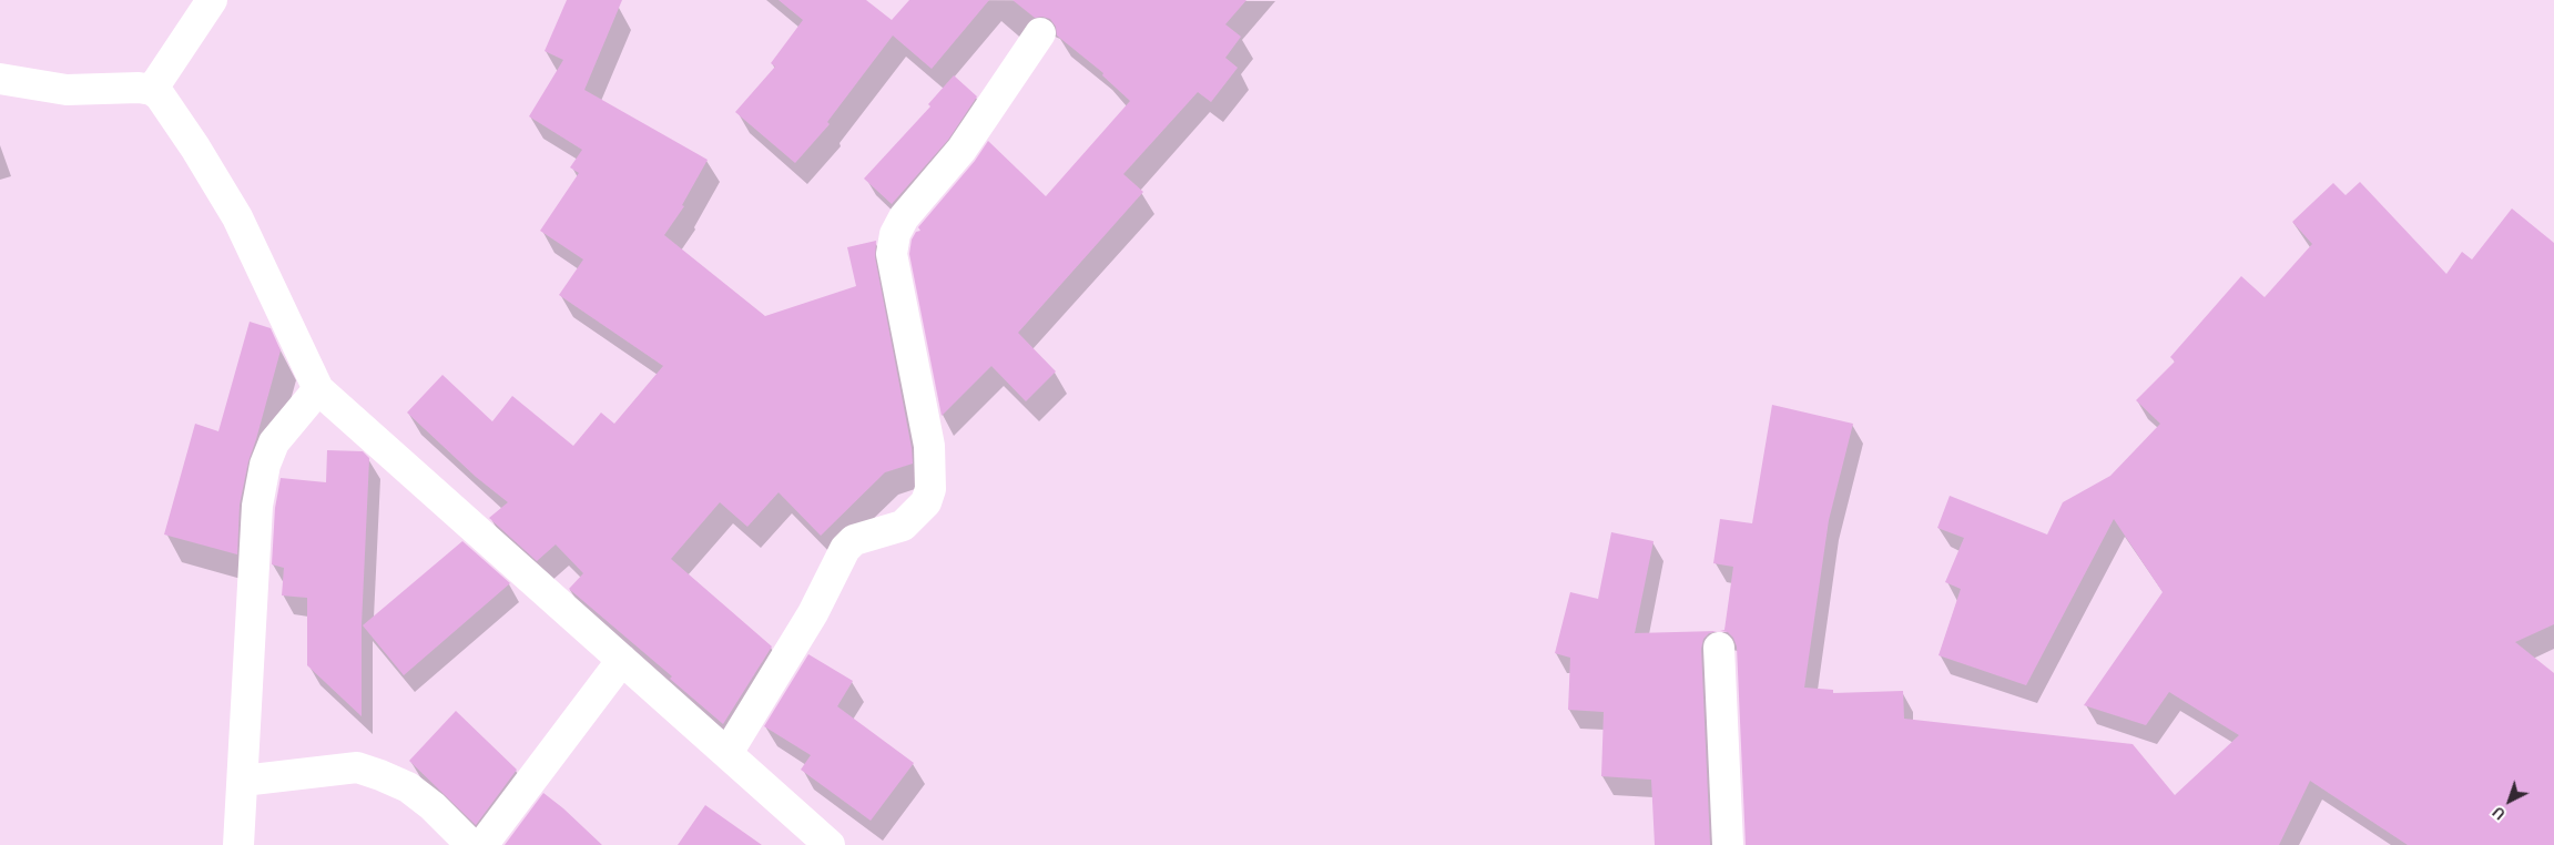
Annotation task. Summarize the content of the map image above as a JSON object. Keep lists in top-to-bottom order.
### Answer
{
  "north": "bottom left"
}
